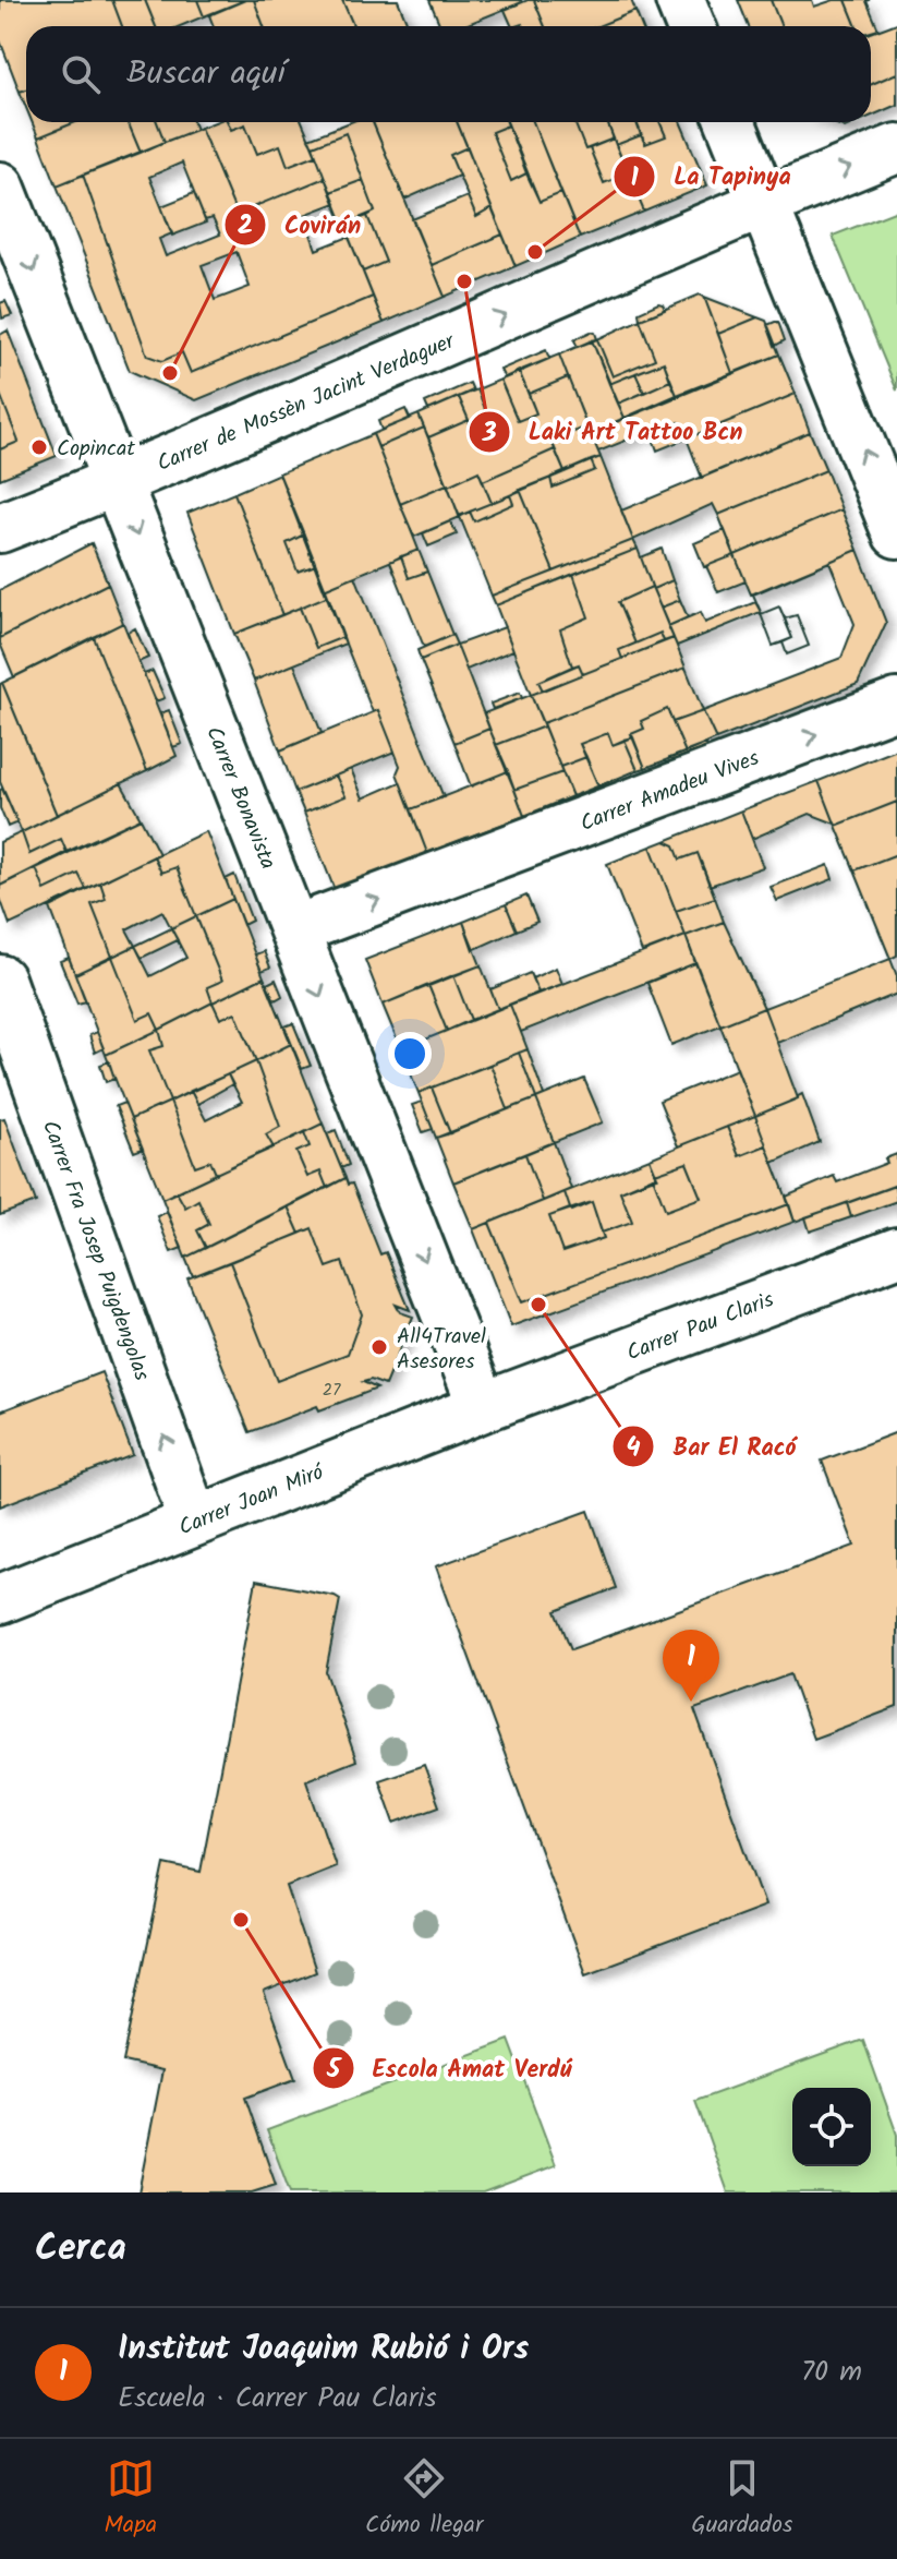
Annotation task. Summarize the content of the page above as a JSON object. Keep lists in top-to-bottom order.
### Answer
{
  "streets": {
    "street": [
      "Carrer de Mossèn Jacint Verdaguer",
      "Carrer Amadeu Vives",
      "Carrer Bonavista",
      "Carrer Fra Josep Puigdengolas",
      "Carrer Pau Claris",
      "Carrer Joan Miró"
    ]
  },
  "crossings": [
    ["Carrer de Mossèn Jacint Verdaguer", "Carrer Bonavista"],
    ["Carrer Amadeu Vives", "Carrer Bonavista"],
    ["Carrer Bonavista", "Carrer Pau Claris"],
    ["Carrer Bonavista", "Carrer Joan Miró"],
    ["Carrer Fra Josep Puigdengolas", "Carrer Joan Miró"],
    ["Carrer Pau Claris", "Carrer Joan Miró"]
  ],
  "one_way": [
    "Carrer de Mossèn Jacint Verdaguer",
    "Carrer Amadeu Vives",
    "Carrer Bonavista",
    "Carrer Fra Josep Puigdengolas"
  ],
  "places": [
    "La Tapinya",
    "Laki Art Tattoo Bcn",
    "Covirán",
    "Copincat",
    "Bar El Racó",
    "All4Travel Asesores",
    "Escola Amat Verdú"
  ],
  "house_numbers": ["27"],
  "page": {
    "search": "Buscar aquí",
    "pins": "1",
    "heading": "Cerca",
    "list": [
      {
        "mark": "1",
        "name": "Institut Joaquim Rubió i Ors",
        "note": "Escuela · Carrer Pau Claris",
        "value": "70 m"
      }
    ],
    "nav": ["Mapa", "Cómo llegar", "Guardados"]
  }
}
